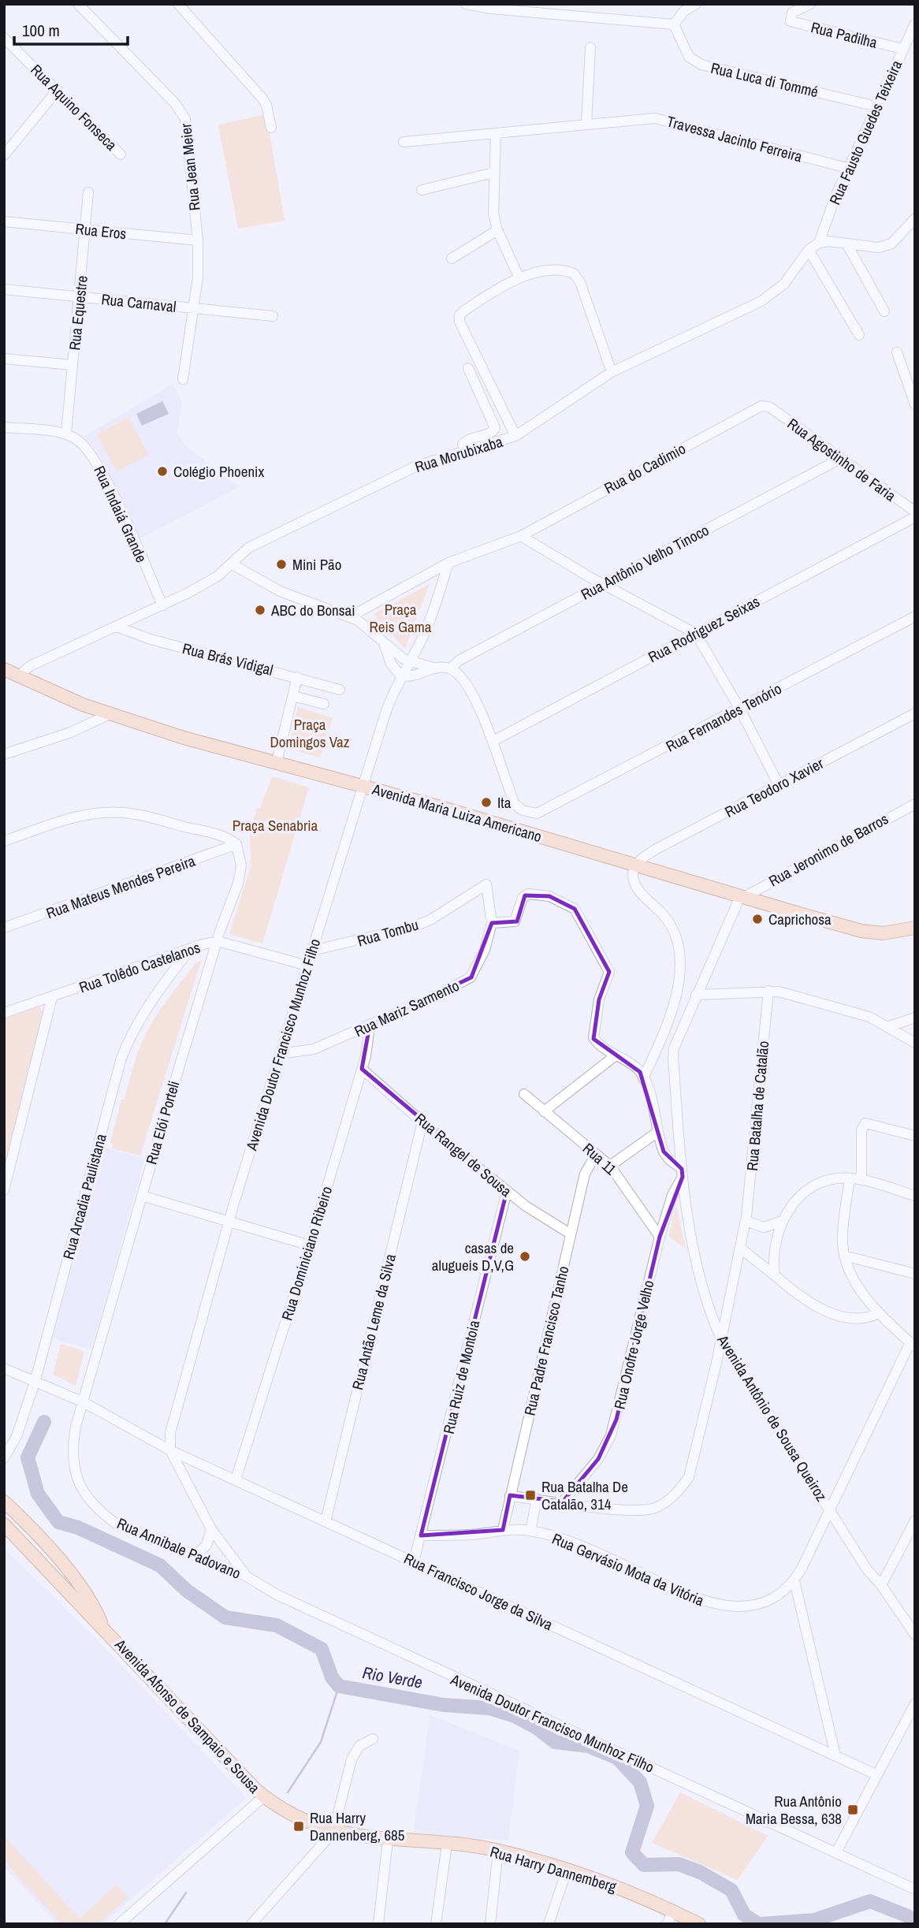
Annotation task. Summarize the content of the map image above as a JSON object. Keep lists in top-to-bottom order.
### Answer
{
  "streets": {
    "main road": ["Avenida Maria Luiza Americano", "Avenida Afonso de Sampaio e Sousa", "Rua Harry Dannemberg"],
    "street": [
      "Rua Padilha",
      "Rua Luca di Tommé",
      "Rua Aquino Fonseca",
      "Rua Fausto Guedes Teixeira",
      "Travessa Jacinto Ferreira",
      "Rua Jean Meier",
      "Rua Eros",
      "Rua Carnaval",
      "Rua Equestre",
      "Rua Morubixaba",
      "Rua Agostinho de Faria",
      "Rua do Cadimio",
      "Rua Indaiá Grande",
      "Rua Antônio Velho Tinoco",
      "Rua Rodriguez Seixas",
      "Rua Brás Vidigal",
      "Rua Fernandes Tenório",
      "Rua Teodoro Xavier",
      "Rua Jeronimo de Barros",
      "Rua Mateus Mendes Pereira",
      "Rua Tombu",
      "Rua Tolêdo Castelanos",
      "Rua Mariz Sarmento",
      "Avenida Doutor Francisco Munhoz Filho",
      "Rua Batalha de Catalão",
      "Rua Elói Porteli",
      "Rua Rangel de Sousa",
      "Rua 11",
      "Rua Arcadia Paulistana",
      "Rua Dominiciano Ribeiro",
      "Rua Antão Leme da Silva",
      "Rua Padre Francisco Tanho",
      "Rua Onofre Jorge Velho",
      "Rua Ruiz de Montoia",
      "Avenida Antônio de Sousa Queiroz",
      "Rua Annibale Padovano",
      "Rua Gervásio Mota da Vitória",
      "Rua Francisco Jorge da Silva"
    ]
  },
  "crossings": [
    ["Rua Padilha", "Rua Fausto Guedes Teixeira"],
    ["Rua Luca di Tommé", "Rua Fausto Guedes Teixeira"],
    ["Rua Fausto Guedes Teixeira", "Travessa Jacinto Ferreira"],
    ["Rua Fausto Guedes Teixeira", "Rua Morubixaba"],
    ["Rua Jean Meier", "Rua Eros"],
    ["Rua Jean Meier", "Rua Carnaval"],
    ["Rua Eros", "Rua Equestre"],
    ["Rua Carnaval", "Rua Equestre"],
    ["Rua Equestre", "Rua Indaiá Grande"],
    ["Rua Morubixaba", "Rua Indaiá Grande"],
    ["Rua Morubixaba", "Rua Brás Vidigal"],
    ["Rua Morubixaba", "Avenida Maria Luiza Americano"],
    ["Rua Agostinho de Faria", "Rua do Cadimio"],
    ["Rua Agostinho de Faria", "Rua Antônio Velho Tinoco"],
    ["Rua do Cadimio", "Avenida Doutor Francisco Munhoz Filho"],
    ["Rua Rodriguez Seixas", "Rua Fernandes Tenório"],
    ["Rua Teodoro Xavier", "Avenida Maria Luiza Americano"],
    ["Avenida Maria Luiza Americano", "Rua Jeronimo de Barros"],
    ["Avenida Maria Luiza Americano", "Avenida Doutor Francisco Munhoz Filho"],
    ["Avenida Maria Luiza Americano", "Avenida Antônio de Sousa Queiroz"],
    ["Rua Jeronimo de Barros", "Avenida Antônio de Sousa Queiroz"],
    ["Rua Mateus Mendes Pereira", "Rua Elói Porteli"],
    ["Rua Tombu", "Rua Mariz Sarmento"],
    ["Rua Tombu", "Avenida Doutor Francisco Munhoz Filho"],
    ["Rua Tolêdo Castelanos", "Avenida Doutor Francisco Munhoz Filho"],
    ["Rua Tolêdo Castelanos", "Rua Elói Porteli"],
    ["Rua Tolêdo Castelanos", "Rua Arcadia Paulistana"],
    ["Rua Mariz Sarmento", "Avenida Doutor Francisco Munhoz Filho"],
    ["Rua Mariz Sarmento", "Rua Dominiciano Ribeiro"],
    ["Avenida Doutor Francisco Munhoz Filho", "Rua Annibale Padovano"],
    ["Avenida Doutor Francisco Munhoz Filho", "Rua Francisco Jorge da Silva"],
    ["Rua Batalha de Catalão", "Rua Padre Francisco Tanho"],
    ["Rua Batalha de Catalão", "Rua Onofre Jorge Velho"],
    ["Rua Batalha de Catalão", "Avenida Antônio de Sousa Queiroz"],
    ["Rua Elói Porteli", "Rua Annibale Padovano"],
    ["Rua Elói Porteli", "Rua Francisco Jorge da Silva"],
    ["Rua Rangel de Sousa", "Rua Dominiciano Ribeiro"],
    ["Rua Rangel de Sousa", "Rua Antão Leme da Silva"],
    ["Rua Rangel de Sousa", "Rua Padre Francisco Tanho"],
    ["Rua Rangel de Sousa", "Rua Ruiz de Montoia"],
    ["Rua 11", "Rua Padre Francisco Tanho"],
    ["Rua 11", "Rua Onofre Jorge Velho"],
    ["Rua Arcadia Paulistana", "Rua Francisco Jorge da Silva"],
    ["Rua Dominiciano Ribeiro", "Rua Francisco Jorge da Silva"],
    ["Rua Antão Leme da Silva", "Rua Francisco Jorge da Silva"],
    ["Rua Padre Francisco Tanho", "Rua Gervásio Mota da Vitória"],
    ["Rua Onofre Jorge Velho", "Avenida Antônio de Sousa Queiroz"],
    ["Rua Ruiz de Montoia", "Rua Gervásio Mota da Vitória"],
    ["Rua Ruiz de Montoia", "Rua Francisco Jorge da Silva"],
    ["Avenida Antônio de Sousa Queiroz", "Rua Gervásio Mota da Vitória"],
    ["Rua Annibale Padovano", "Rua Francisco Jorge da Silva"],
    ["Avenida Afonso de Sampaio e Sousa", "Rua Harry Dannemberg"]
  ],
  "water": ["Rio Verde"],
  "parks": ["Praça Reis Gama", "Praça Domingos Vaz", "Praça Senabria"],
  "places": {
    "other": [
      "Colégio Phoenix",
      "Mini Pão",
      "ABC do Bonsai",
      "Ita",
      "Caprichosa",
      "casas de alugueis D,V,G"
    ],
    "transit": ["Rua Batalha De Catalão, 314", "Rua Antônio Maria Bessa, 638", "Rua Harry Dannenberg, 685"]
  },
  "scale_bar": "100 m"
}
